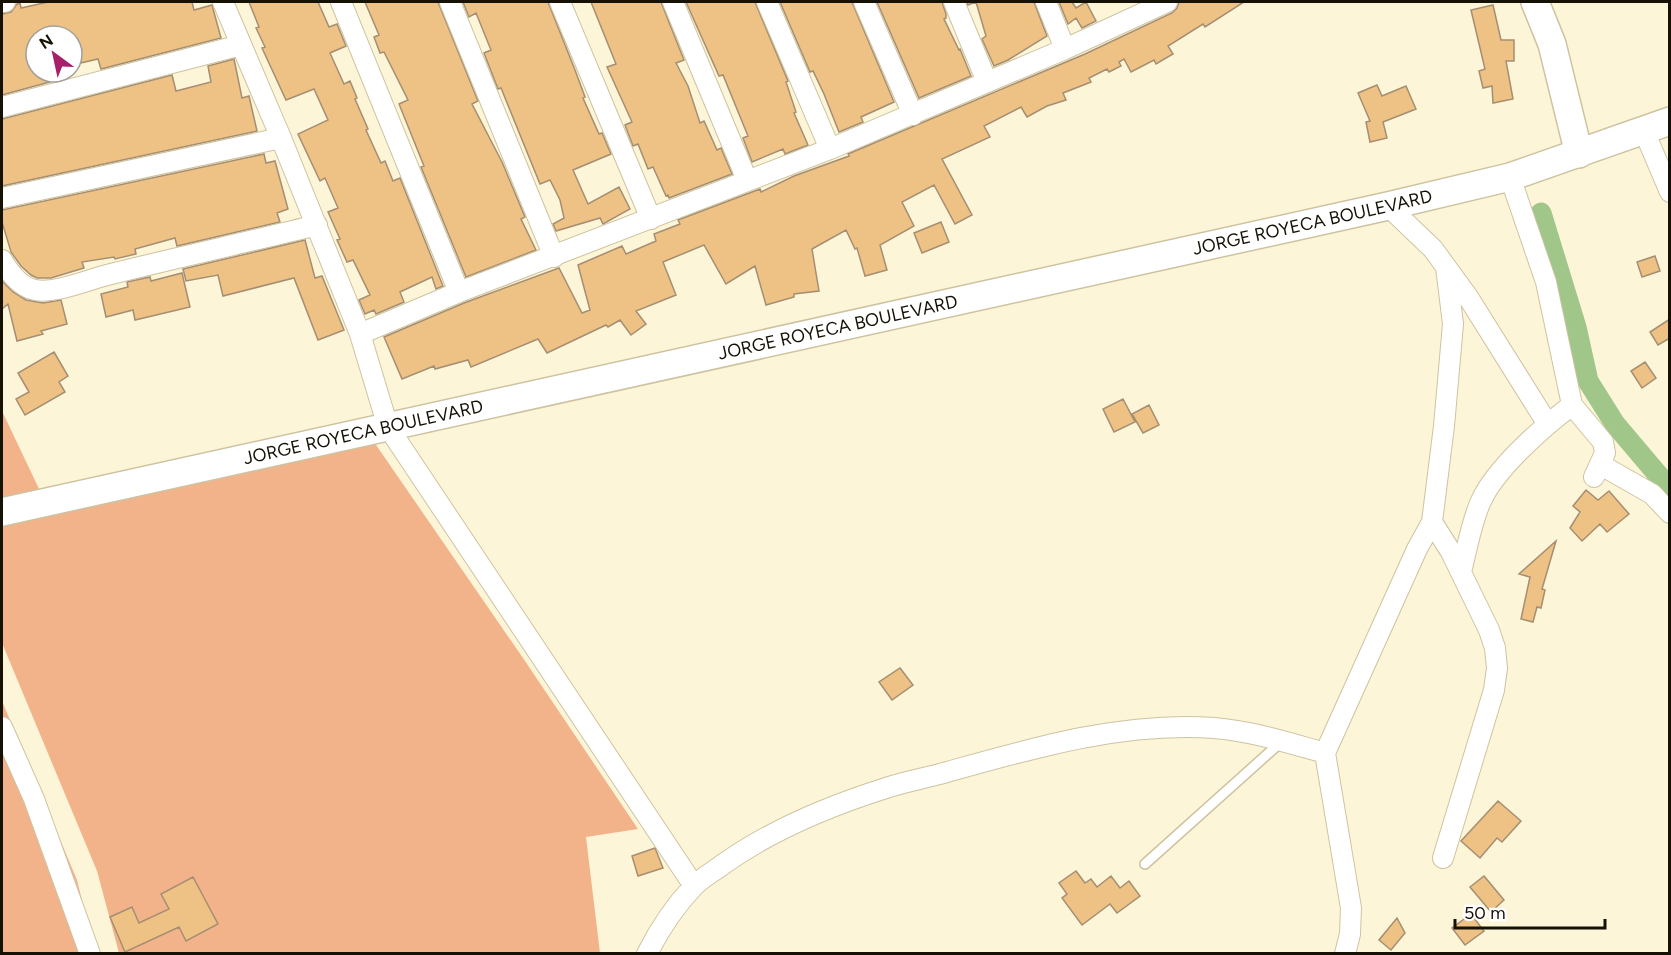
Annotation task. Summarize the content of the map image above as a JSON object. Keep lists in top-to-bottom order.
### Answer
{
  "streets": {
    "street": ["JORGE ROYECA BOULEVARD"]
  },
  "scale_bar": "50 m",
  "north": "top left"
}
